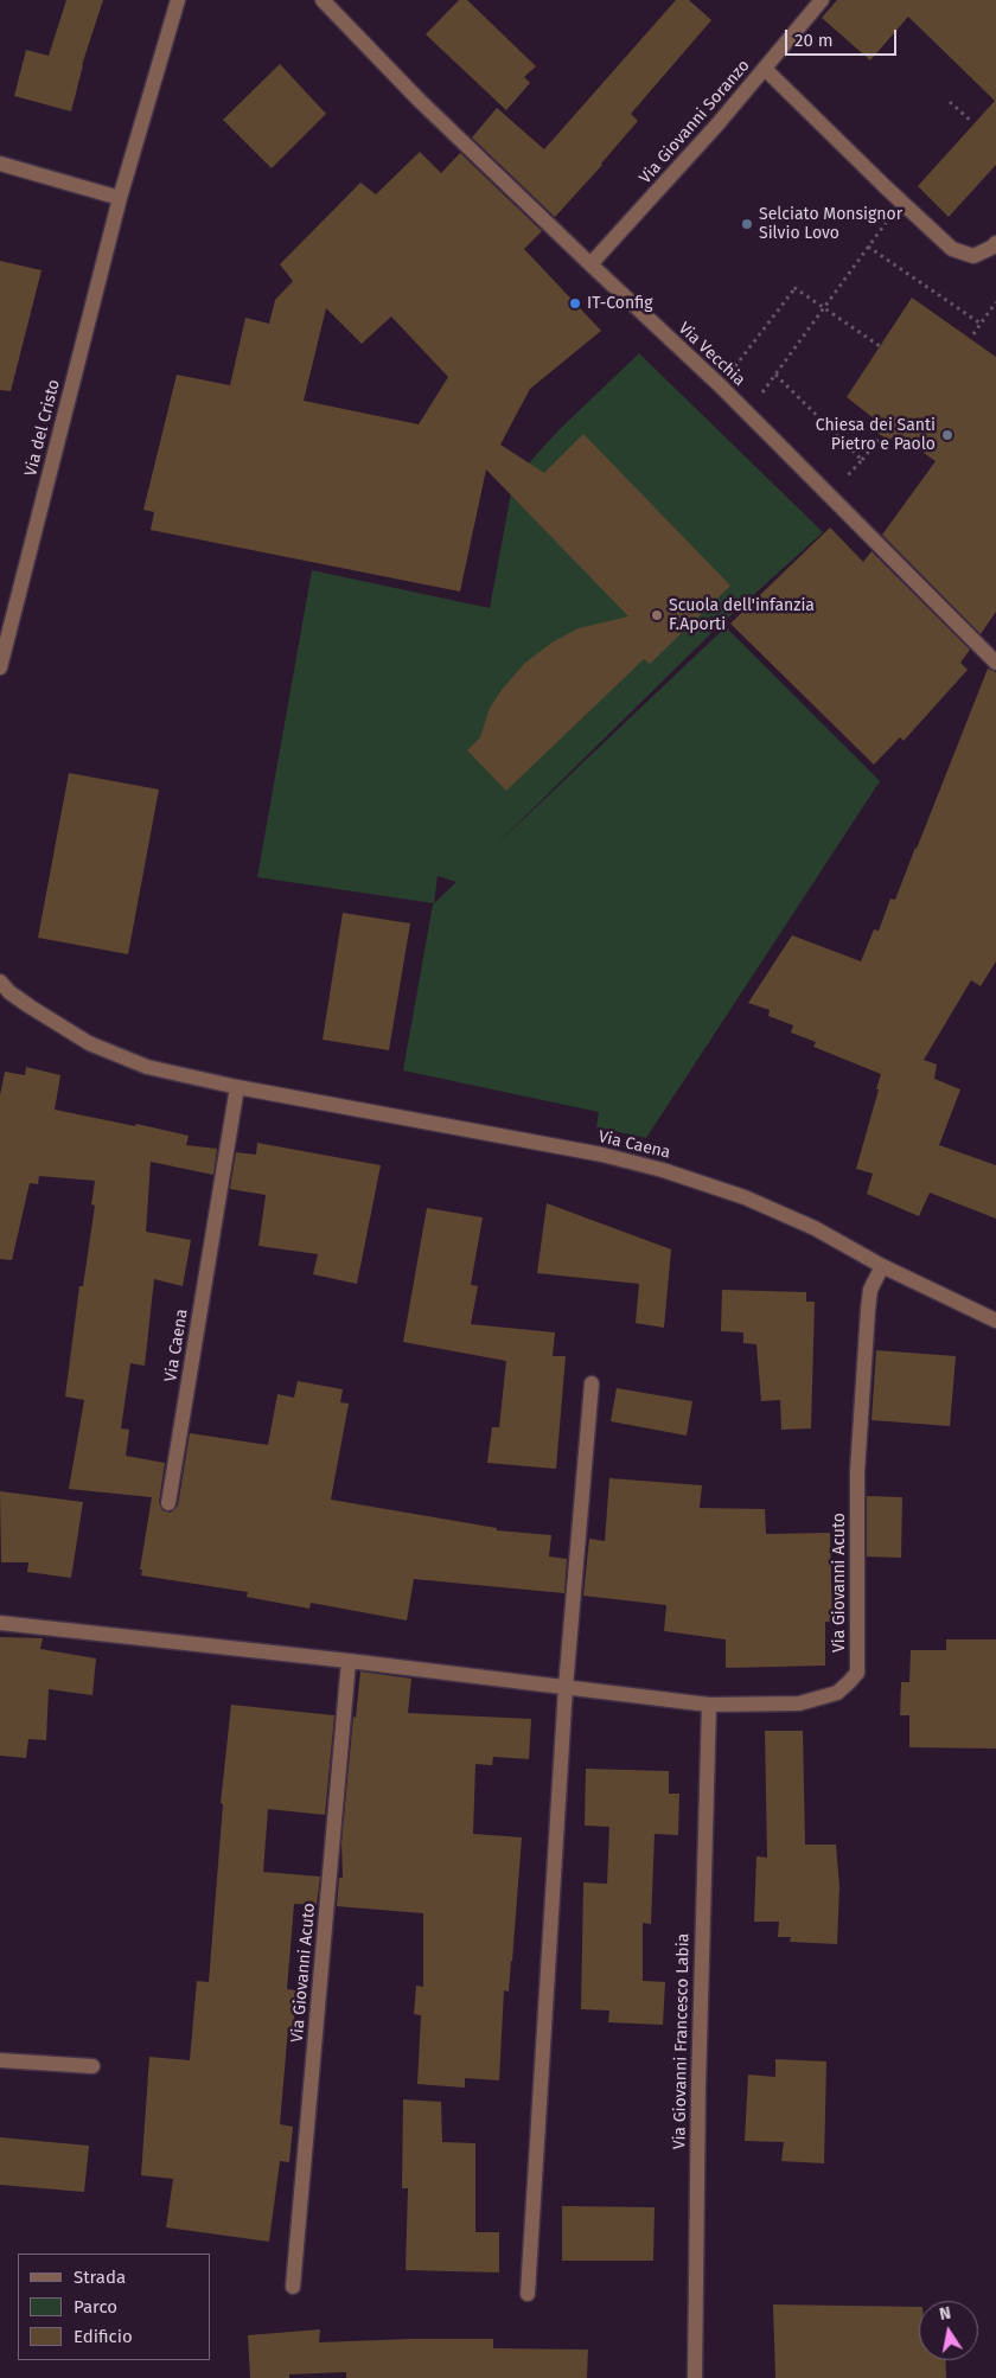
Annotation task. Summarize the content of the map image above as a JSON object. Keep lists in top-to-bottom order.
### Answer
{
  "streets": {
    "street": [
      "Via Giovanni Soranzo",
      "Via Vecchia",
      "Via del Cristo",
      "Via Caena",
      "Via Giovanni Acuto",
      "Via Giovanni Francesco Labia"
    ]
  },
  "crossings": [
    ["Via Giovanni Soranzo", "Via Vecchia"],
    ["Via Caena", "Via Giovanni Acuto"],
    ["Via Giovanni Acuto", "Via Giovanni Francesco Labia"]
  ],
  "places": [
    "Selciato Monsignor Silvio Lovo",
    "IT-Config",
    "Chiesa dei Santi Pietro e Paolo",
    "Scuola dell'infanzia F.Aporti"
  ],
  "legend": ["Strada", "Parco", "Edificio"],
  "scale_bar": "20 m",
  "north": "top"
}
